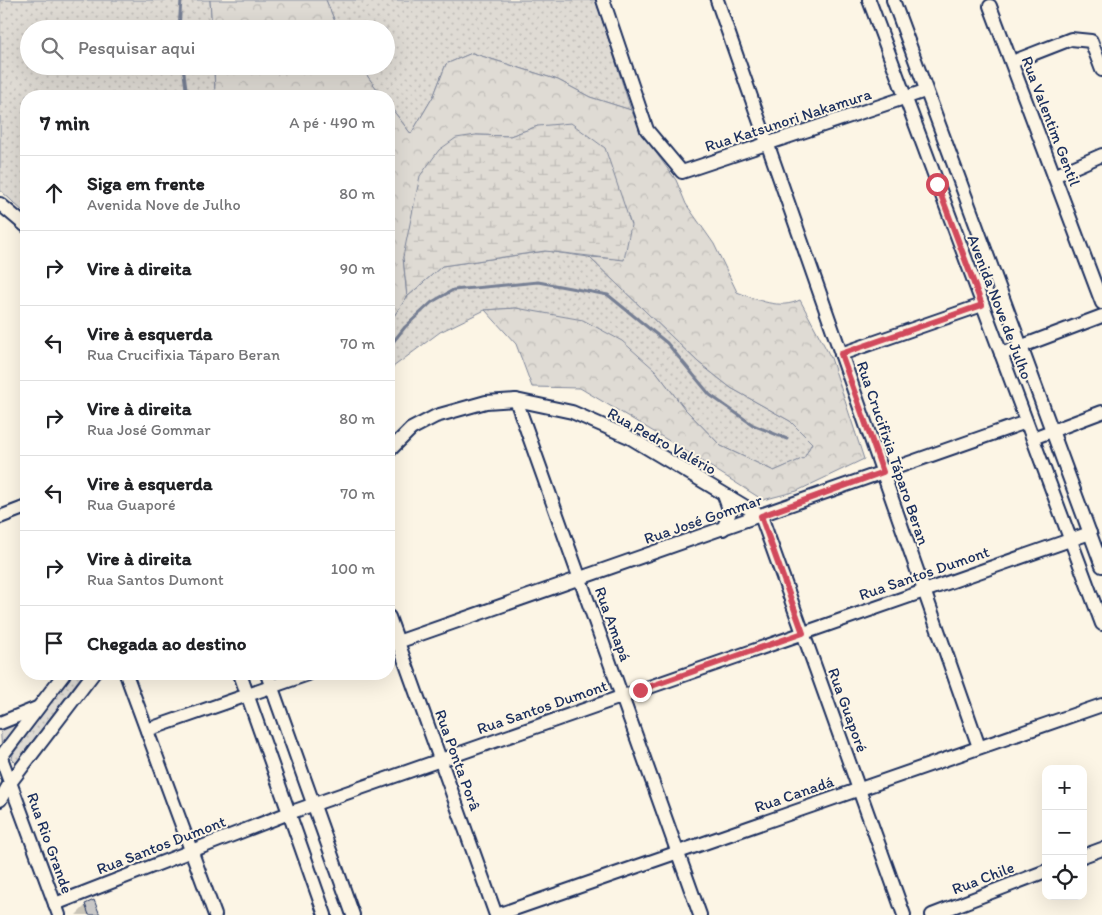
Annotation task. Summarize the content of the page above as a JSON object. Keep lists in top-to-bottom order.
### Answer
{
  "streets": {
    "street": [
      "Rua Katsunori Nakamura",
      "Rua Valentim Gentil",
      "Avenida Nove de Julho",
      "Rua Pedro Valério",
      "Rua Crucifixia Táparo Beran",
      "Rua José Gommar",
      "Rua Santos Dumont",
      "Rua Amapá",
      "Rua Guaporé",
      "Rua Ponta Porâ",
      "Rua Canadá",
      "Rua Rio Grande",
      "Rua Chile"
    ]
  },
  "crossings": [
    ["Rua Katsunori Nakamura", "Avenida Nove de Julho"],
    ["Rua Katsunori Nakamura", "Rua Crucifixia Táparo Beran"],
    ["Avenida Nove de Julho", "Rua José Gommar"],
    ["Avenida Nove de Julho", "Rua Santos Dumont"],
    ["Rua Pedro Valério", "Rua José Gommar"],
    ["Rua Pedro Valério", "Rua Amapá"],
    ["Rua Pedro Valério", "Rua Guaporé"],
    ["Rua Crucifixia Táparo Beran", "Rua José Gommar"],
    ["Rua Crucifixia Táparo Beran", "Rua Santos Dumont"],
    ["Rua Crucifixia Táparo Beran", "Rua Canadá"],
    ["Rua José Gommar", "Rua Amapá"],
    ["Rua José Gommar", "Rua Guaporé"],
    ["Rua Santos Dumont", "Rua Amapá"],
    ["Rua Santos Dumont", "Rua Guaporé"],
    ["Rua Santos Dumont", "Rua Ponta Porâ"],
    ["Rua Santos Dumont", "Rua Rio Grande"],
    ["Rua Amapá", "Rua Canadá"],
    ["Rua Guaporé", "Rua Canadá"],
    ["Rua Ponta Porâ", "Rua Canadá"]
  ],
  "page": {
    "search": "Pesquisar aqui",
    "heading": ["7 min", "A pé · 490 m"],
    "list": [
      ["Siga em frente", "Avenida Nove de Julho", "80 m"],
      ["Vire à direita", "90 m"],
      ["Vire à esquerda", "Rua Crucifixia Táparo Beran", "70 m"],
      ["Vire à direita", "Rua José Gommar", "80 m"],
      ["Vire à esquerda", "Rua Guaporé", "70 m"],
      ["Vire à direita", "Rua Santos Dumont", "100 m"],
      "Chegada ao destino"
    ],
    "map_buttons": ["+", "−"]
  }
}
